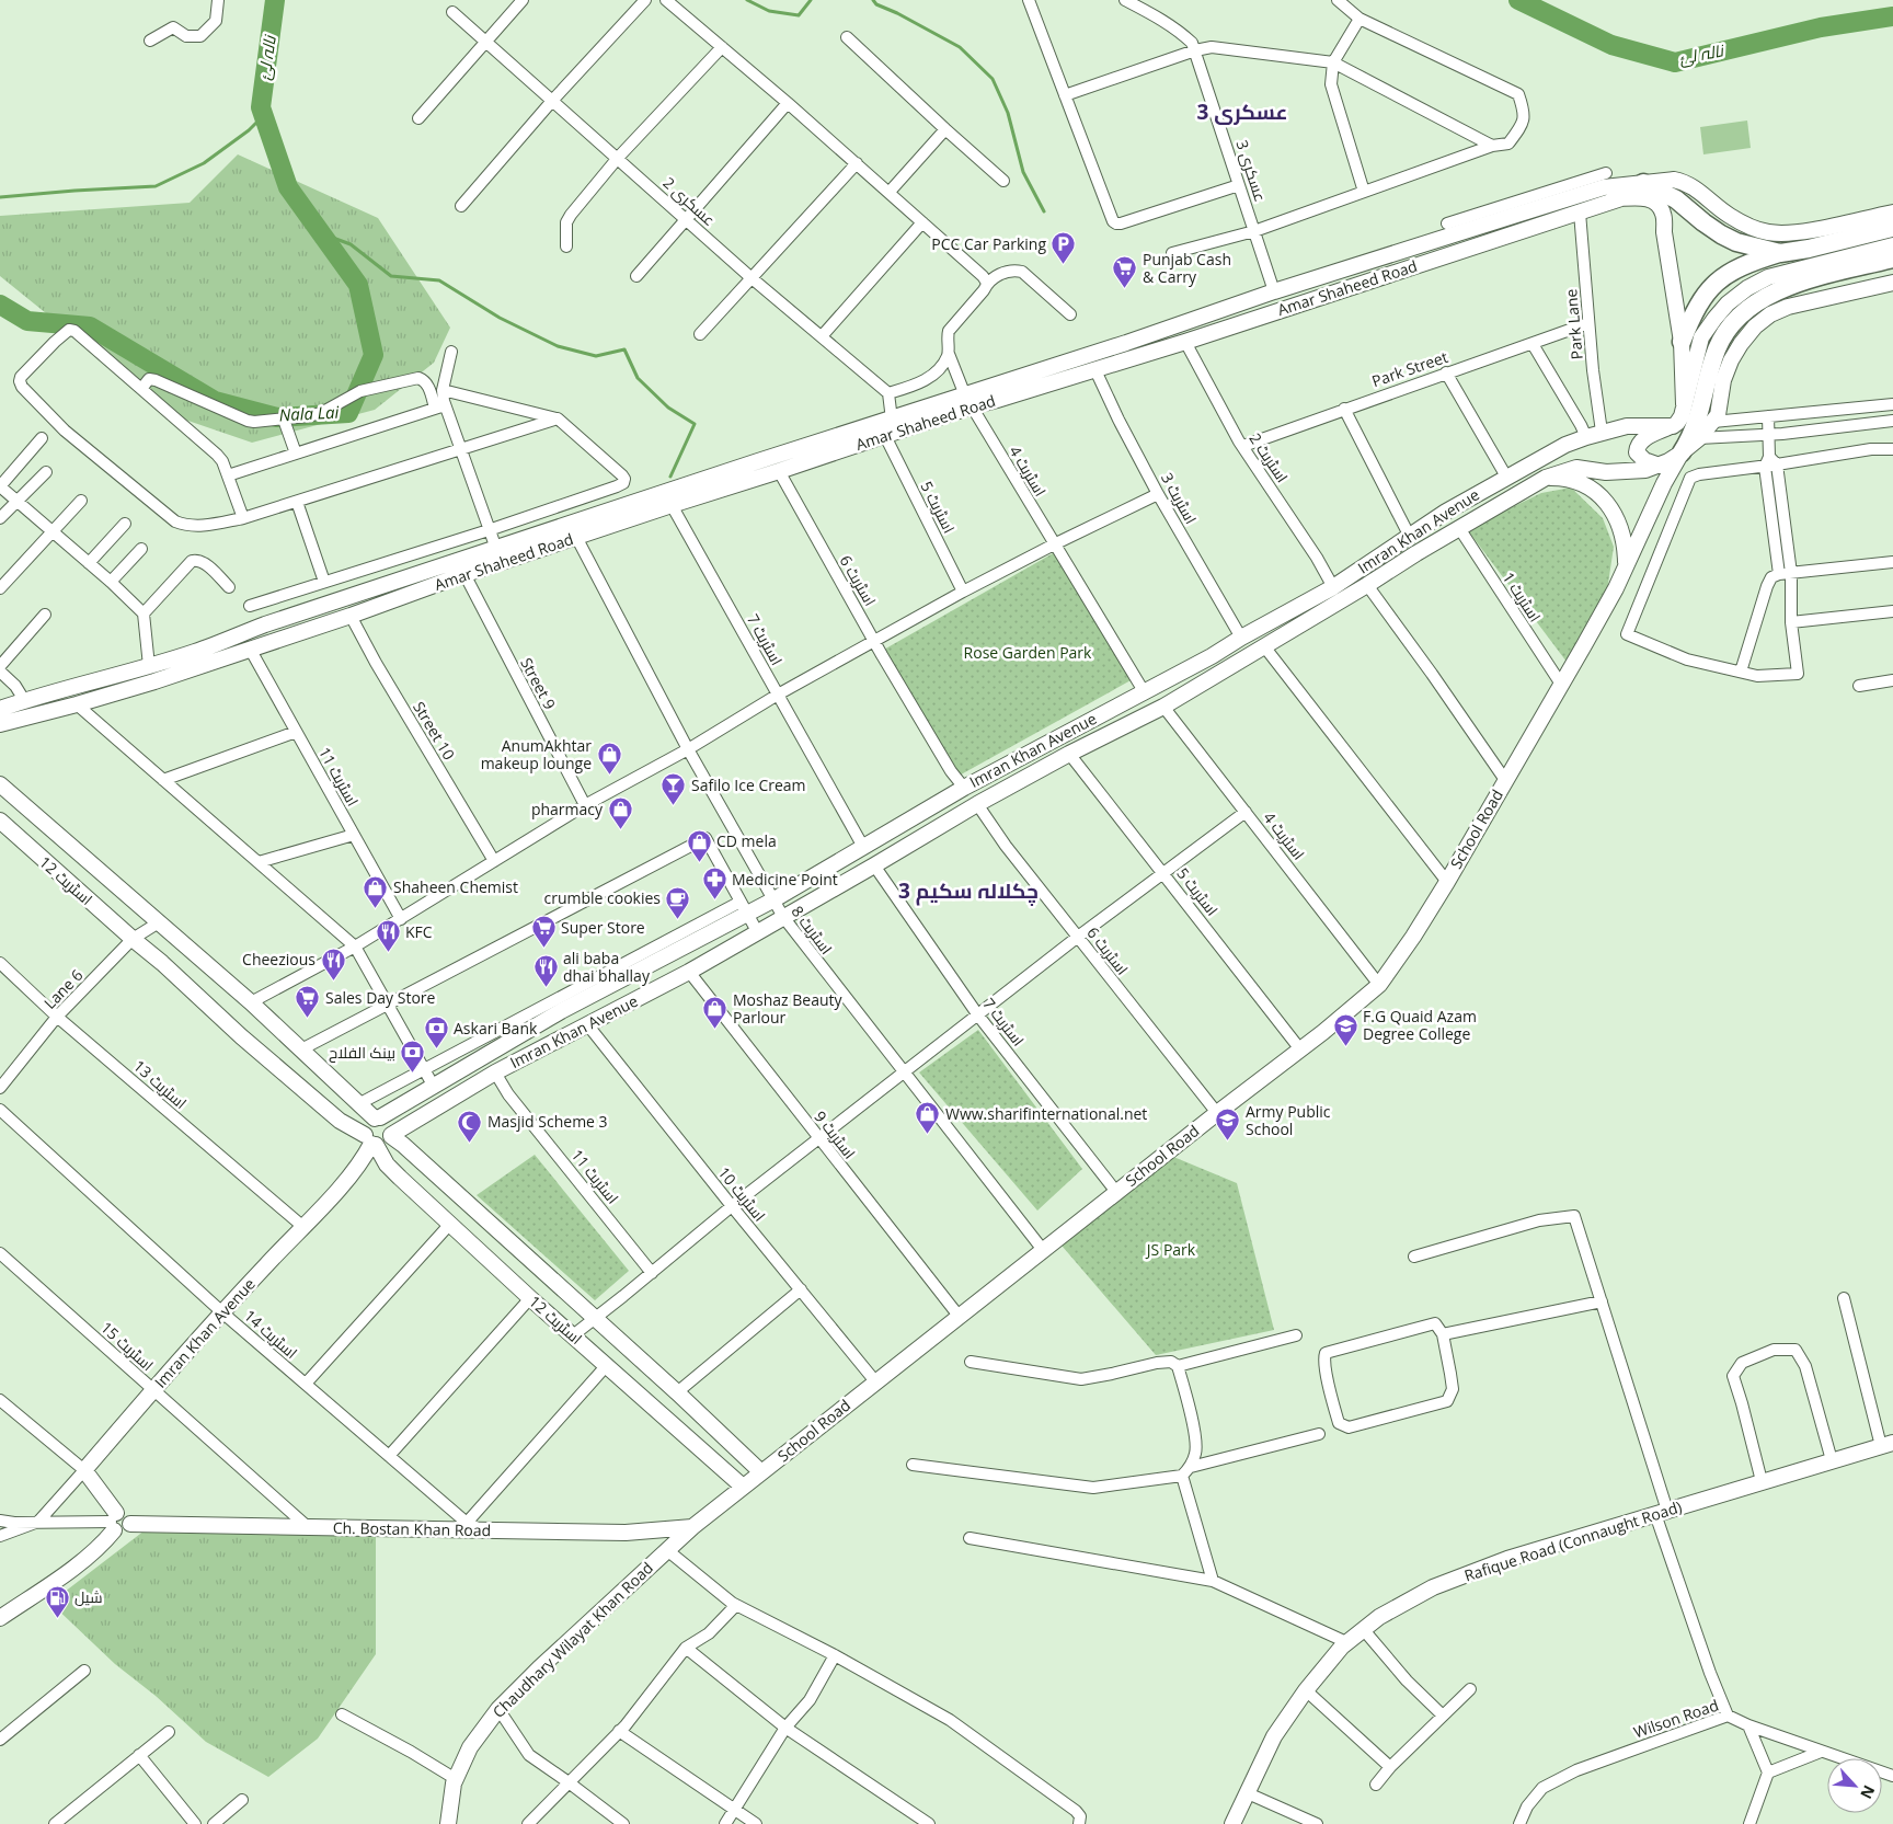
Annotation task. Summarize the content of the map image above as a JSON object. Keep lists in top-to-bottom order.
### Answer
{
  "streets": {
    "main road": [
      "Amar Shaheed Road",
      "Imran Khan Avenue",
      "School Road",
      "اسٹریٹ 12",
      "Ch. Bostan Khan Road",
      "Rafique Road (Connaught Road)",
      "Chaudhary Wilayat Khan Road"
    ],
    "street": [
      "عسکری 3",
      "عسکری 2",
      "Park Lane",
      "Park Street",
      "اسٹریٹ 2",
      "اسٹریٹ 4",
      "اسٹریٹ 3",
      "اسٹریٹ 5",
      "اسٹریٹ 6",
      "اسٹریٹ 1",
      "اسٹریٹ 7",
      "Street 9",
      "Street 10",
      "اسٹریٹ 11",
      "اسٹریٹ 8",
      "Lane 6",
      "اسٹریٹ 13",
      "اسٹریٹ 9",
      "اسٹریٹ 10",
      "اسٹریٹ 14",
      "اسٹریٹ 15",
      "Wilson Road"
    ]
  },
  "crossings": [
    ["عسکری 3", "Amar Shaheed Road"],
    ["Amar Shaheed Road", "Park Lane"],
    ["Amar Shaheed Road", "اسٹریٹ 2"],
    ["Amar Shaheed Road", "اسٹریٹ 4"],
    ["Amar Shaheed Road", "اسٹریٹ 3"],
    ["Amar Shaheed Road", "اسٹریٹ 5"],
    ["Amar Shaheed Road", "اسٹریٹ 6"],
    ["Amar Shaheed Road", "اسٹریٹ 7"],
    ["Amar Shaheed Road", "Street 9"],
    ["Amar Shaheed Road", "Street 10"],
    ["Amar Shaheed Road", "اسٹریٹ 11"],
    ["Amar Shaheed Road", "اسٹریٹ 8"],
    ["Park Lane", "Park Street"],
    ["Park Lane", "Imran Khan Avenue"],
    ["Park Street", "اسٹریٹ 2"],
    ["اسٹریٹ 2", "Imran Khan Avenue"],
    ["اسٹریٹ 4", "Imran Khan Avenue"],
    ["اسٹریٹ 4", "School Road"],
    ["اسٹریٹ 3", "Imran Khan Avenue"],
    ["اسٹریٹ 5", "Imran Khan Avenue"],
    ["اسٹریٹ 5", "School Road"],
    ["Imran Khan Avenue", "اسٹریٹ 6"],
    ["Imran Khan Avenue", "اسٹریٹ 1"],
    ["Imran Khan Avenue", "اسٹریٹ 7"],
    ["Imran Khan Avenue", "اسٹریٹ 11"],
    ["Imran Khan Avenue", "School Road"],
    ["Imran Khan Avenue", "اسٹریٹ 12"],
    ["Imran Khan Avenue", "اسٹریٹ 8"],
    ["Imran Khan Avenue", "اسٹریٹ 13"],
    ["Imran Khan Avenue", "اسٹریٹ 9"],
    ["Imran Khan Avenue", "اسٹریٹ 10"],
    ["Imran Khan Avenue", "اسٹریٹ 14"],
    ["Imran Khan Avenue", "اسٹریٹ 15"],
    ["اسٹریٹ 6", "School Road"],
    ["اسٹریٹ 1", "School Road"],
    ["اسٹریٹ 7", "School Road"],
    ["School Road", "اسٹریٹ 12"],
    ["School Road", "اسٹریٹ 8"],
    ["School Road", "اسٹریٹ 9"],
    ["School Road", "اسٹریٹ 10"],
    ["School Road", "Ch. Bostan Khan Road"],
    ["School Road", "Chaudhary Wilayat Khan Road"],
    ["اسٹریٹ 12", "Lane 6"],
    ["Lane 6", "اسٹریٹ 13"],
    ["اسٹریٹ 14", "Ch. Bostan Khan Road"],
    ["اسٹریٹ 15", "Ch. Bostan Khan Road"],
    ["Ch. Bostan Khan Road", "Chaudhary Wilayat Khan Road"]
  ],
  "districts": ["عسکری 3", "چکلالہ سکیم 3"],
  "water": ["نالہ لئ", "Nala Lai"],
  "parks": ["Rose Garden Park", "JS Park"],
  "places": {
    "parking": ["PCC Car Parking"],
    "supermarket": ["Punjab Cash & Carry", "Super Store", "Sales Day Store"],
    "shop": [
      "AnumAkhtar makeup lounge",
      "pharmacy",
      "CD mela",
      "Shaheen Chemist",
      "Moshaz Beauty Parlour",
      "Www.sharifinternational.net"
    ],
    "bar": ["Safilo Ice Cream"],
    "pharmacy": ["Medicine Point"],
    "cafe": ["crumble cookies"],
    "restaurant": ["KFC", "Cheezious", "ali baba dhai bhallay"],
    "school or university": ["F.G Quaid Azam Degree College", "Army Public School"],
    "bank": ["Askari Bank", "بینک الفلاح"],
    "mosque": ["Masjid Scheme 3"],
    "fuel station": ["شیل"]
  },
  "north": "bottom right"
}
